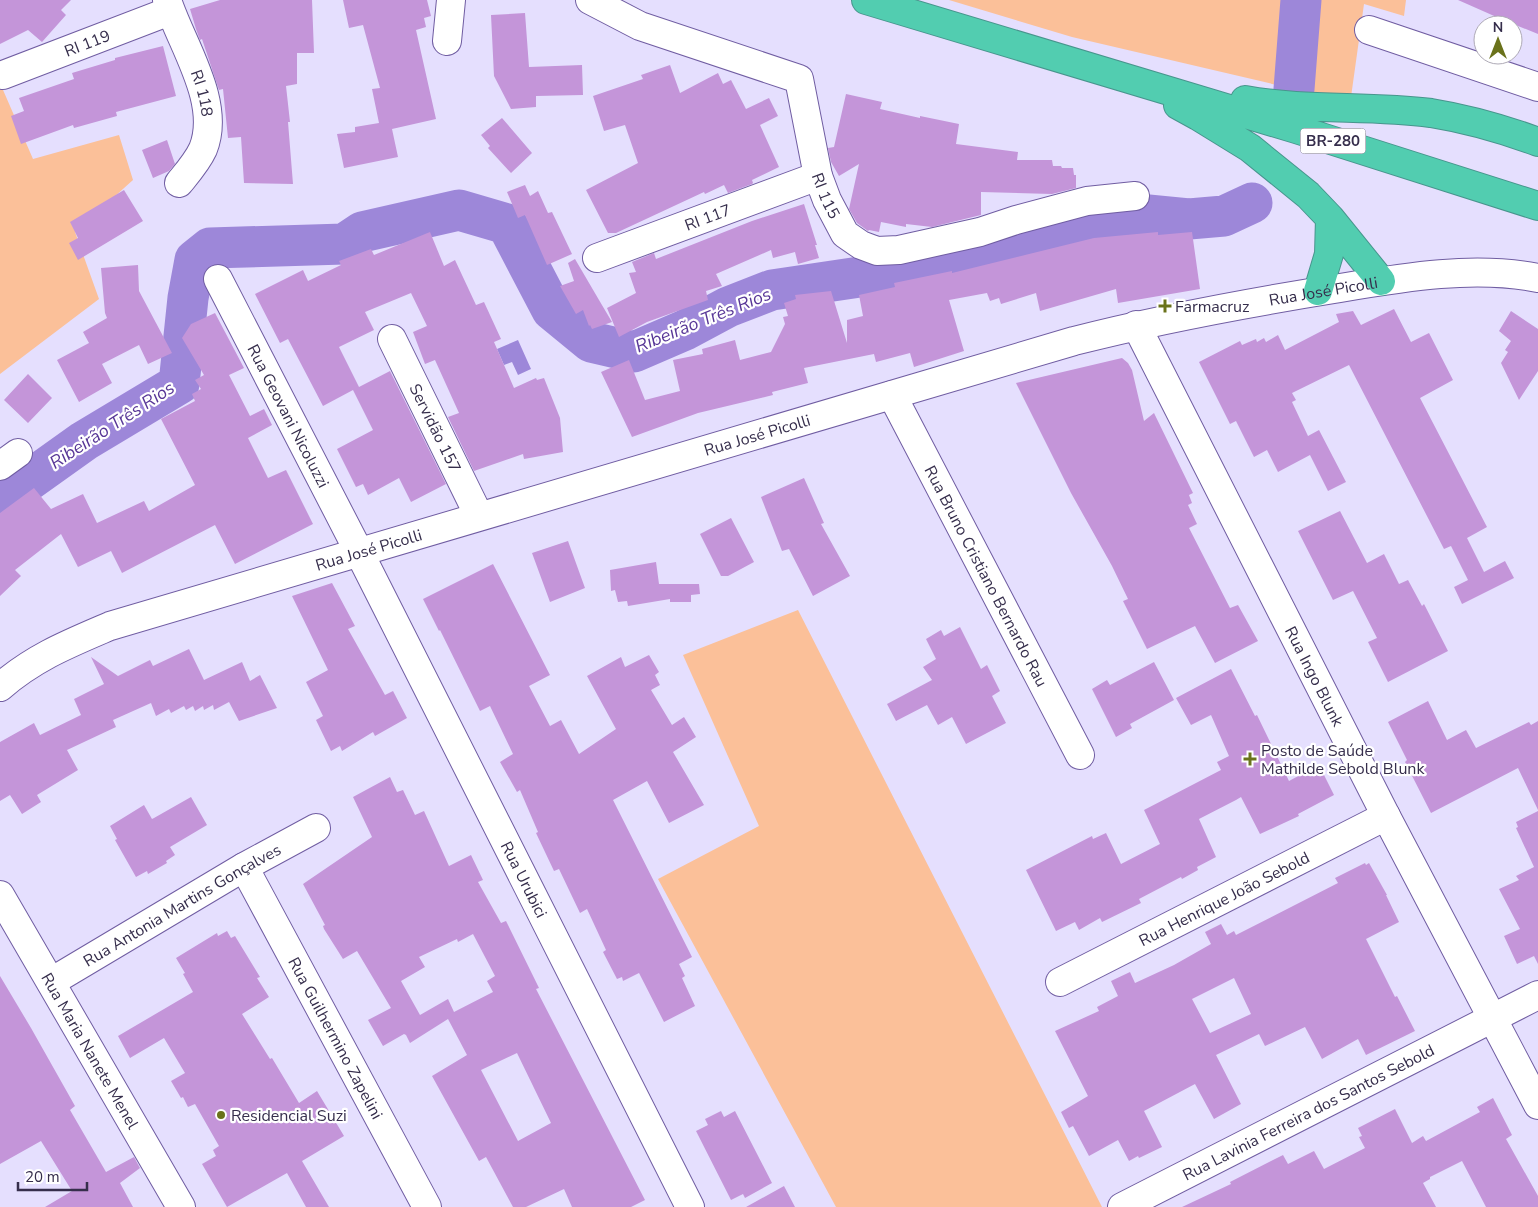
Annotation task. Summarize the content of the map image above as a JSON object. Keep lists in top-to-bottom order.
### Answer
{
  "streets": {
    "highway": ["BR-280"],
    "street": [
      "RI 119",
      "RI 118",
      "RI 115",
      "RI 117",
      "Rua José Picolli",
      "Rua Geovani Nicoluzzi",
      "Servidão 157",
      "Rua Bruno Cristiano Bernardo Rau",
      "Rua Ingo Blunk",
      "Rua Urubici",
      "Rua Henrique João Sebold",
      "Rua Antonia Martins Gonçalves",
      "Rua Guilhermino Zapelini",
      "Rua Maria Nanete Menel",
      "Rua Lavinia Ferreira dos Santos Sebold"
    ]
  },
  "crossings": [
    ["RI 119", "RI 118"],
    ["RI 115", "RI 117"],
    ["Rua José Picolli", "Rua Geovani Nicoluzzi"],
    ["Rua José Picolli", "Servidão 157"],
    ["Rua José Picolli", "Rua Bruno Cristiano Bernardo Rau"],
    ["Rua José Picolli", "Rua Ingo Blunk"],
    ["Rua José Picolli", "Rua Urubici"],
    ["Rua Geovani Nicoluzzi", "Rua Urubici"],
    ["Rua Ingo Blunk", "Rua Henrique João Sebold"],
    ["Rua Ingo Blunk", "Rua Lavinia Ferreira dos Santos Sebold"],
    ["Rua Antonia Martins Gonçalves", "Rua Guilhermino Zapelini"],
    ["Rua Antonia Martins Gonçalves", "Rua Maria Nanete Menel"]
  ],
  "water": ["Ribeirão Três Rios"],
  "places": {
    "health": ["Farmacruz", "Posto de Saúde Mathilde Sebold Blunk"],
    "other": ["Residencial Suzi"]
  },
  "scale_bar": "20 m",
  "north": "top"
}
